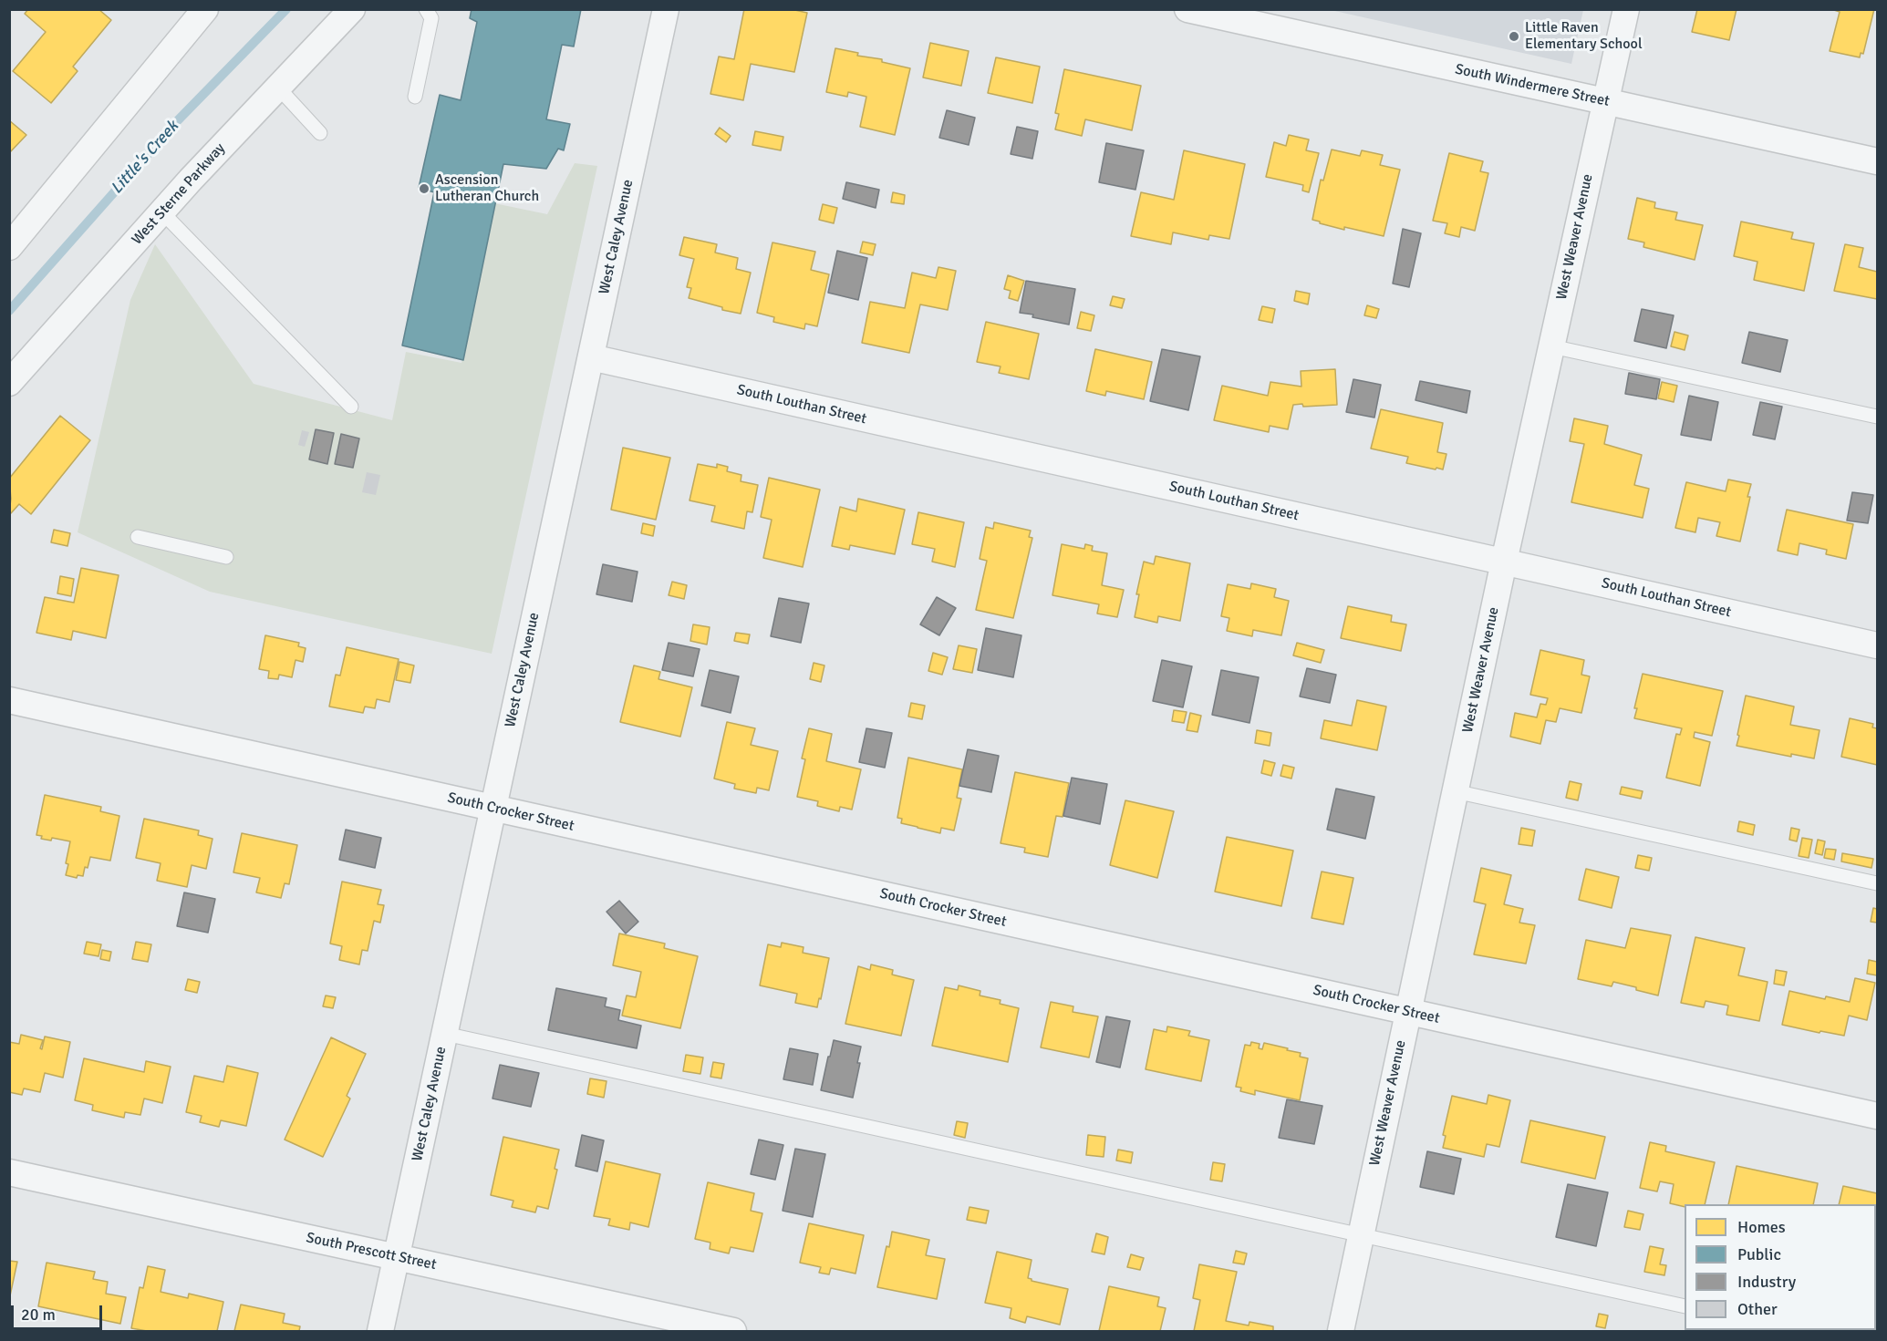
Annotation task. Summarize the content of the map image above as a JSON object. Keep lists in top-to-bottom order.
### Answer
{
  "streets": {
    "street": [
      "South Windermere Street",
      "West Sterne Parkway",
      "West Caley Avenue",
      "West Weaver Avenue",
      "South Louthan Street",
      "South Crocker Street",
      "South Prescott Street"
    ]
  },
  "crossings": [
    ["South Windermere Street", "West Weaver Avenue"],
    ["West Caley Avenue", "South Louthan Street"],
    ["West Caley Avenue", "South Crocker Street"],
    ["West Caley Avenue", "South Prescott Street"],
    ["West Weaver Avenue", "South Louthan Street"],
    ["West Weaver Avenue", "South Crocker Street"]
  ],
  "water": ["Little's Creek"],
  "places": ["Little Raven Elementary School", "Ascension Lutheran Church"],
  "legend": [
    "Homes",
    "Public",
    "Industry",
    "Other"
  ],
  "scale_bar": "20 m"
}
